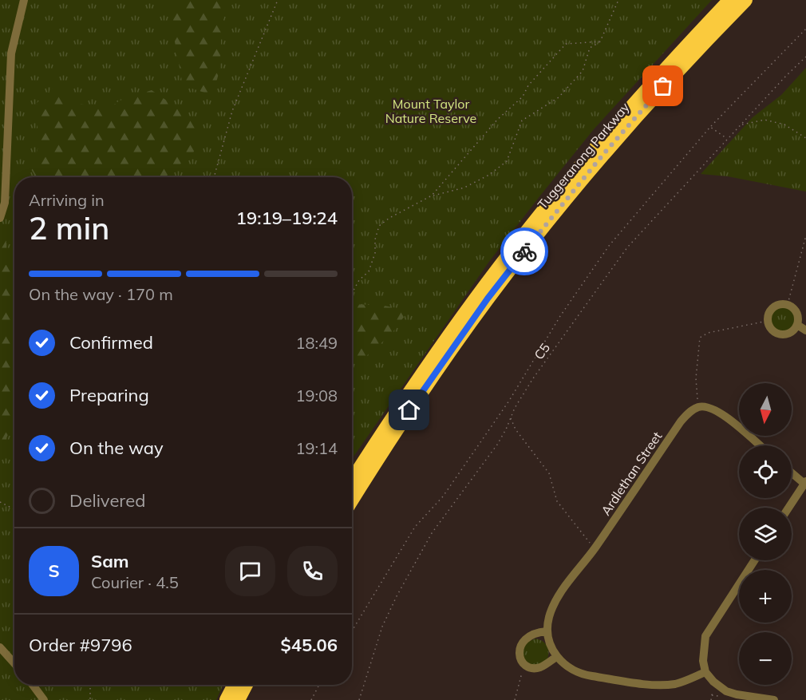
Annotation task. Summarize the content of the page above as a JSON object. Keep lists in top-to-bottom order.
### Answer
{
  "streets": {
    "highway": ["Tuggeranong Parkway"],
    "street": ["Ardlethan Street"],
    "path": ["C5"]
  },
  "parks": ["Mount Taylor Nature Reserve"],
  "north": "bottom",
  "page": {
    "heading": ["2 min", "Arriving in", "19:19–19:24"],
    "panel": [
      "Sam",
      "Courier · 4.5",
      "Order #9796",
      "$45.06"
    ],
    "bar": "On the way · 170 m",
    "list": [
      ["Confirmed", "18:49"],
      ["Preparing", "19:08"],
      ["On the way", "19:14"],
      "Delivered"
    ],
    "map_buttons": ["+", "−"],
    "round": "S"
  }
}
